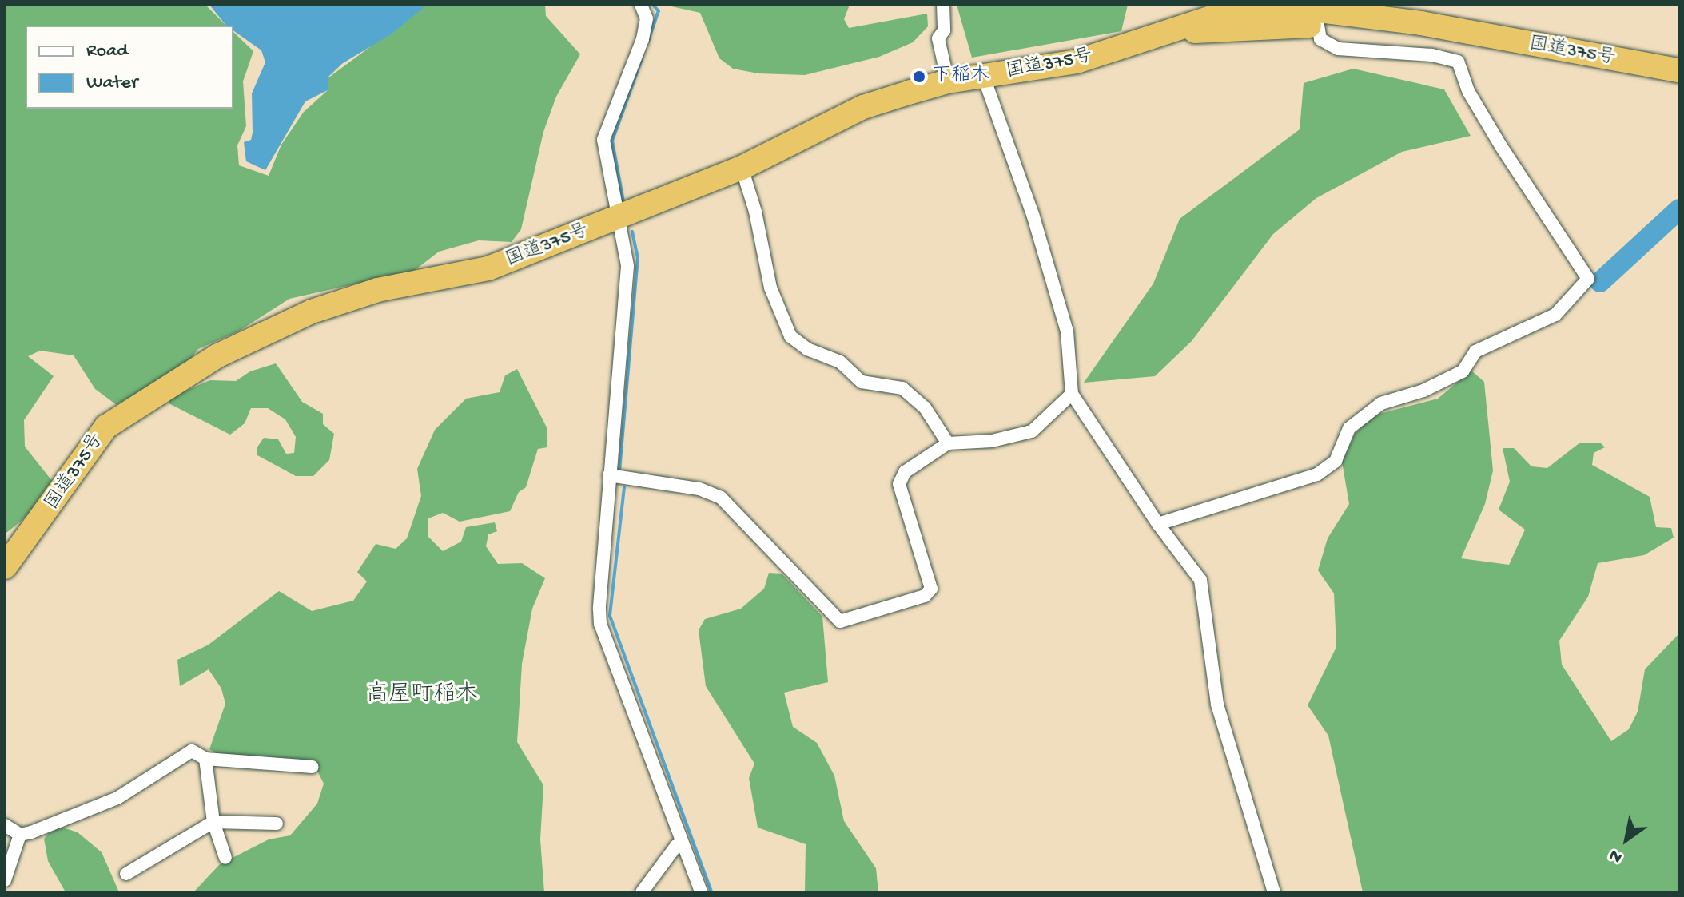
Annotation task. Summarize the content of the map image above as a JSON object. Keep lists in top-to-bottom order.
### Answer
{
  "streets": {
    "highway": ["国道375号"]
  },
  "districts": ["高屋町稲木"],
  "places": ["下稲木"],
  "legend": ["Road", "Water"],
  "north": "bottom left"
}
